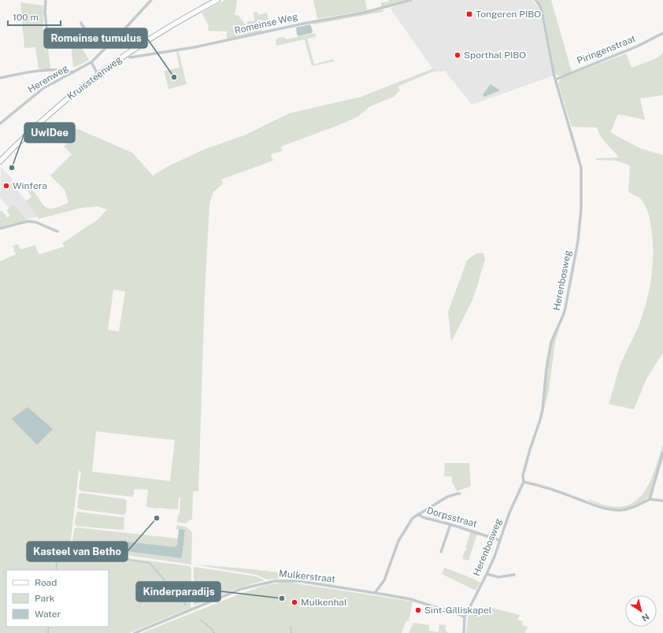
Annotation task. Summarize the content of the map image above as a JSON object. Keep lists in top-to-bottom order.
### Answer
{
  "streets": {
    "main road": ["Kruissteenweg"],
    "street": [
      "Romeinse Weg",
      "Piringenstraat",
      "Herenweg",
      "Herenbosweg",
      "Dorpsstraat",
      "Mulkerstraat"
    ]
  },
  "crossings": [
    ["Romeinse Weg", "Kruissteenweg"],
    ["Piringenstraat", "Herenbosweg"],
    ["Herenbosweg", "Dorpsstraat"],
    ["Herenbosweg", "Mulkerstraat"]
  ],
  "places": {
    "transit": ["Tongeren PIBO"],
    "other": [
      "Sporthal PIBO",
      "Romeinse tumulus",
      "UwIDee",
      "Winfera",
      "Kasteel van Betho",
      "Kinderparadijs",
      "Mulkenhal",
      "Sint-Gilliskapel"
    ]
  },
  "legend": ["Road", "Park", "Water"],
  "scale_bar": "100 m",
  "north": "bottom right"
}
